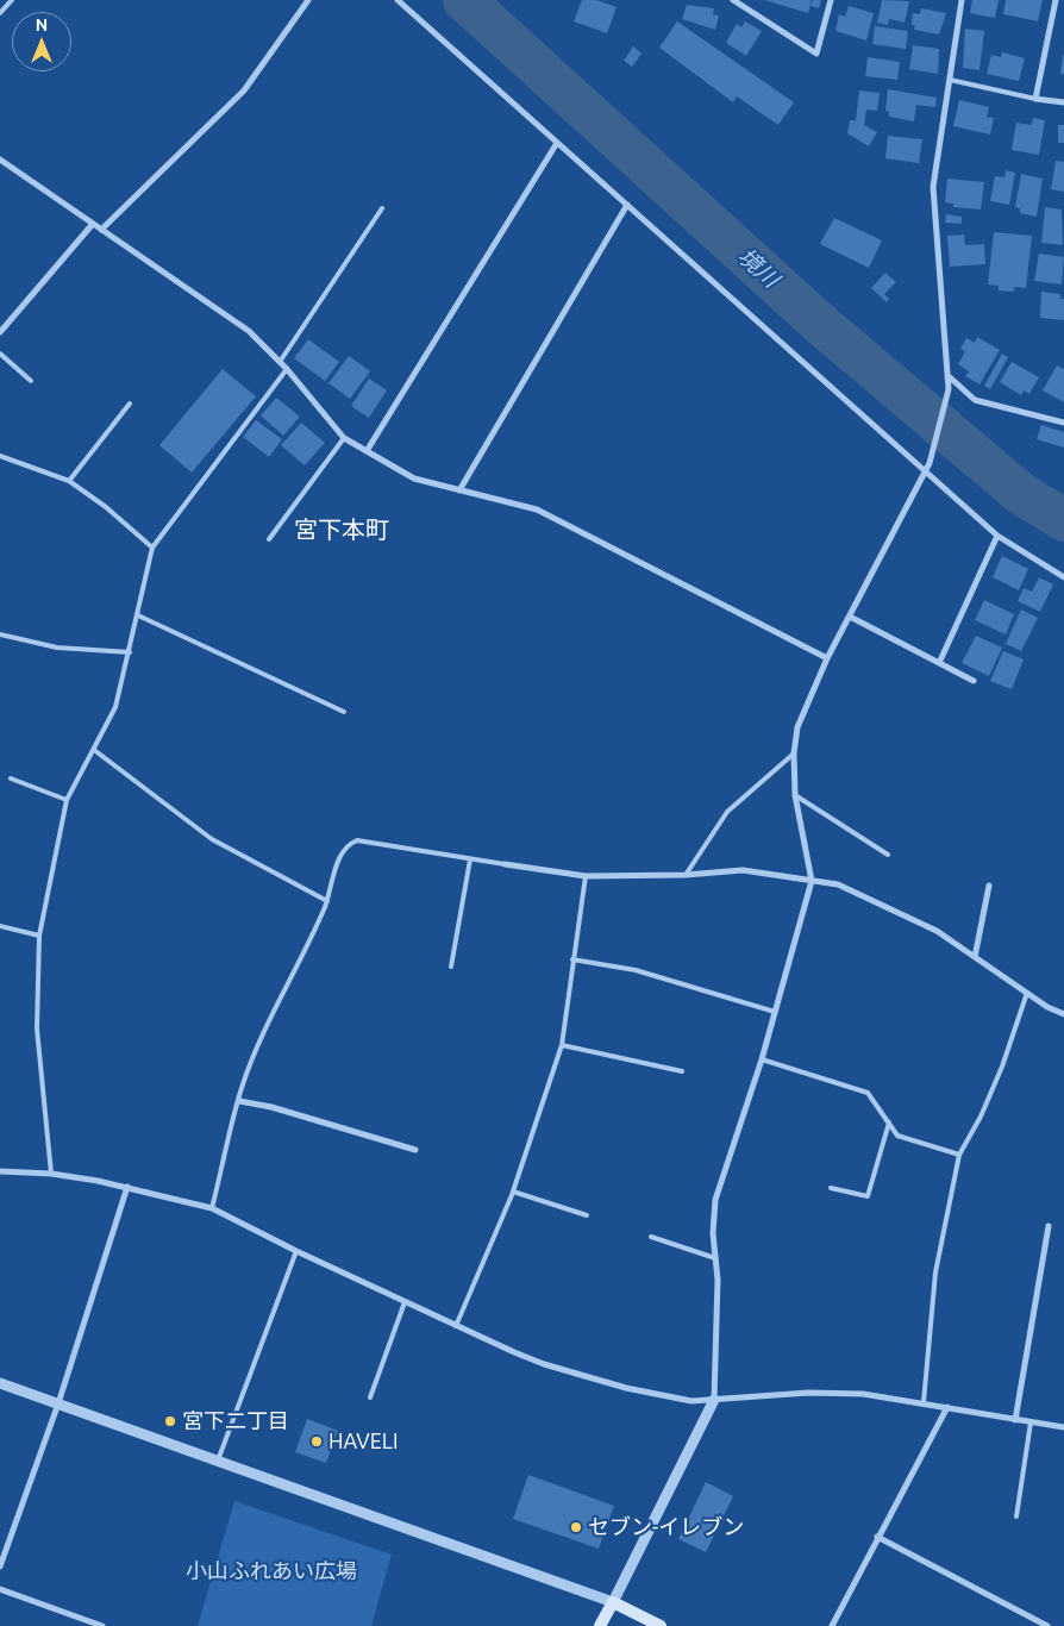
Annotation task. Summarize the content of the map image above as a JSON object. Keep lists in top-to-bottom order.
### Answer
{
  "districts": ["宮下本町"],
  "water": ["境川"],
  "parks": ["小山ふれあい広場"],
  "places": ["宮下二丁目", "HAVELI", "セブン-イレブン"],
  "north": "top"
}
